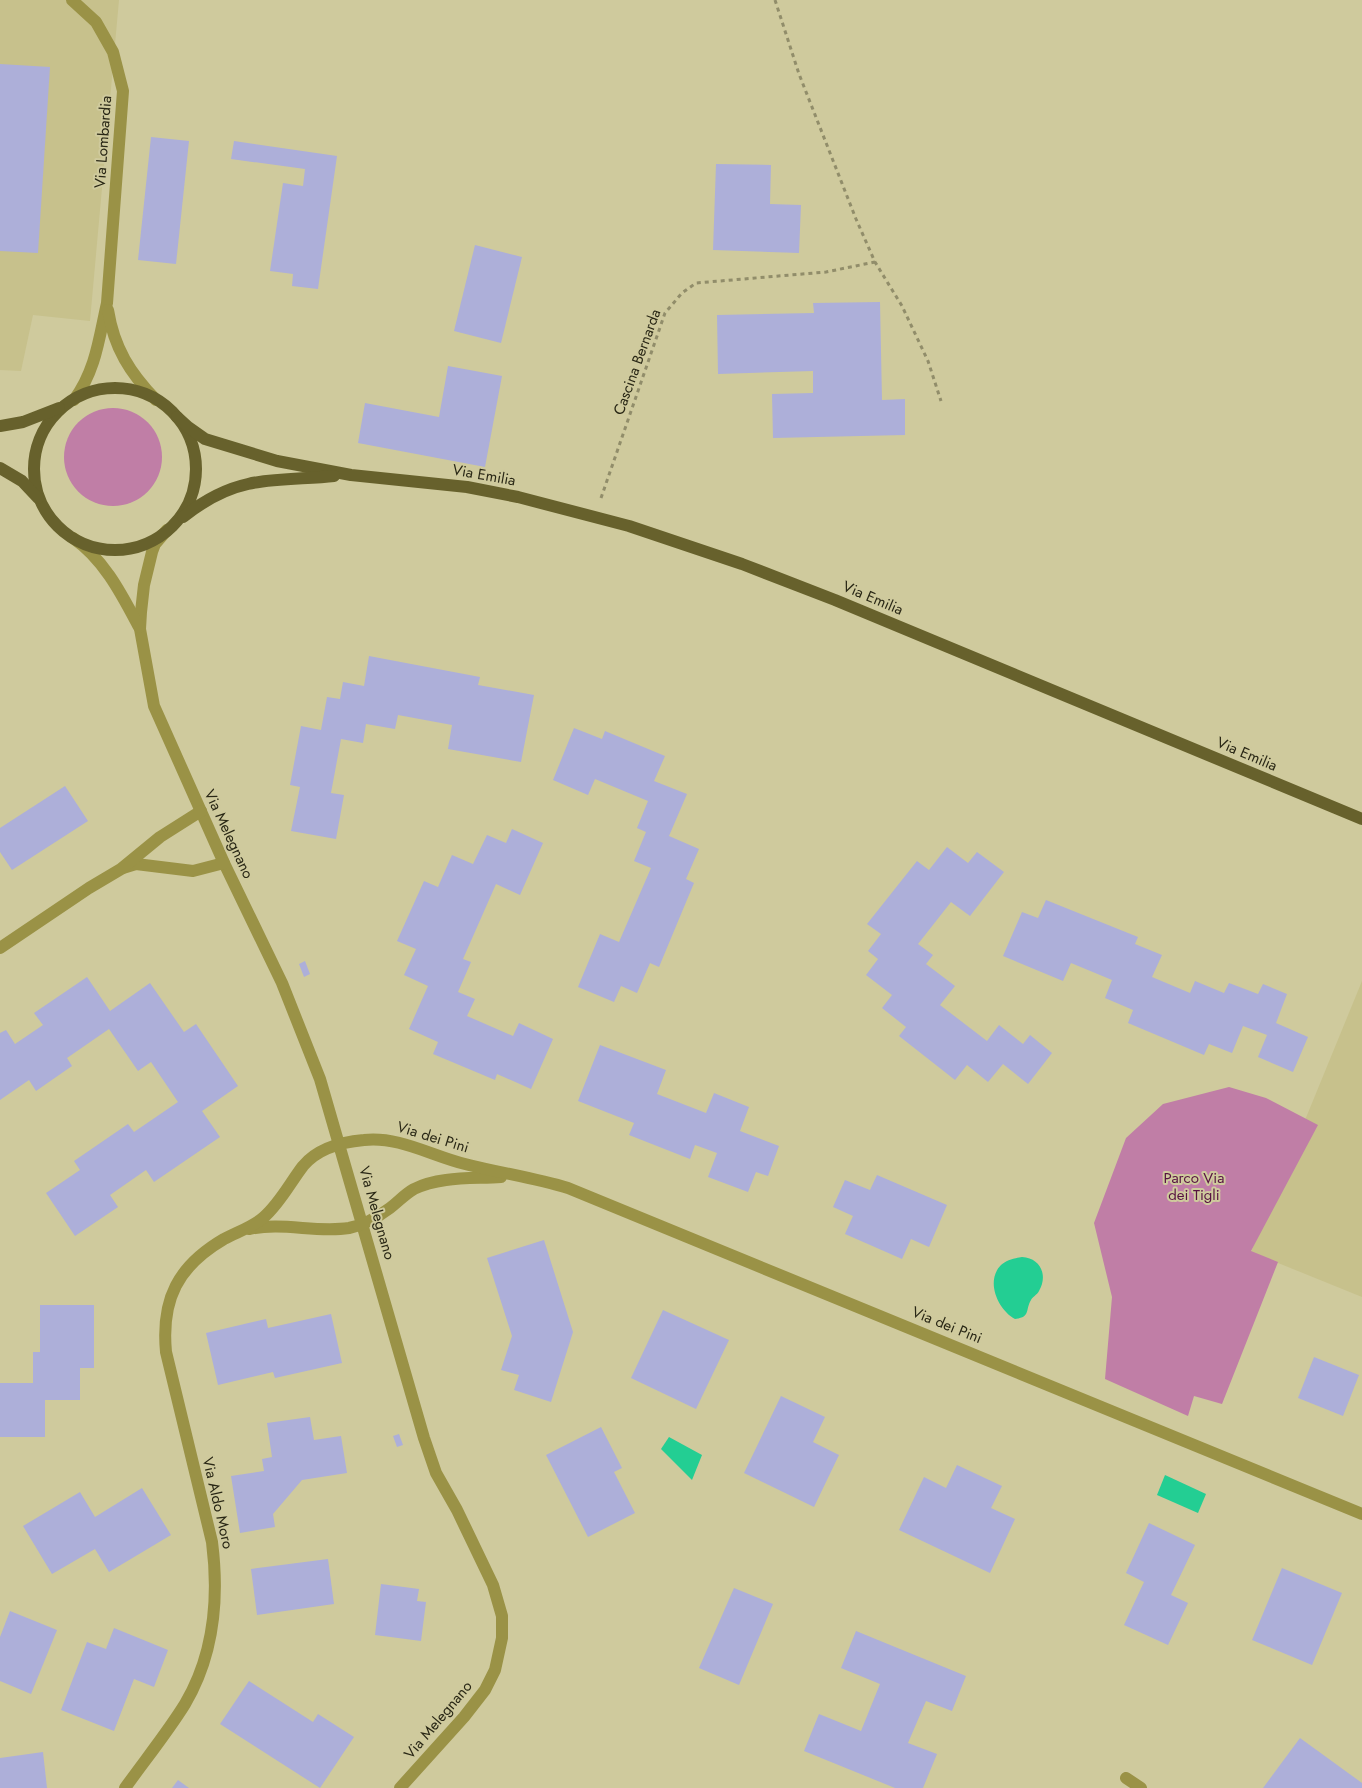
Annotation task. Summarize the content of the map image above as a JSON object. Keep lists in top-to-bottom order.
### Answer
{
  "streets": {
    "main road": ["Via Emilia"],
    "street": [
      "Via Lombardia",
      "Via Melegnano",
      "Via dei Pini",
      "Via Aldo Moro"
    ],
    "path": ["Cascina Bernarda"]
  },
  "crossings": [
    ["Via Lombardia", "Via Emilia"],
    ["Via Lombardia", "Via Melegnano"],
    ["Cascina Bernarda", "Via Emilia"],
    ["Via Emilia", "Via Melegnano"],
    ["Via Melegnano", "Via dei Pini"],
    ["Via Melegnano", "Via Aldo Moro"],
    ["Via dei Pini", "Via Aldo Moro"]
  ],
  "parks": ["Parco Via dei Tigli"]
}
